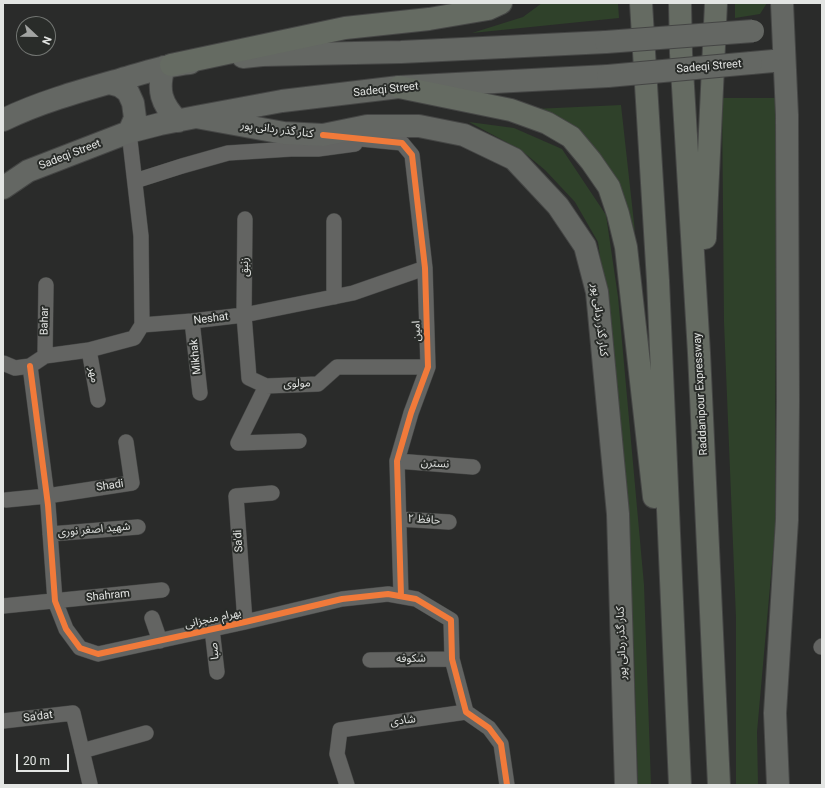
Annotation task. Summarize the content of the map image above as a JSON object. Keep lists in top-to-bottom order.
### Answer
{
  "streets": {
    "highway": ["Raddanipour Expressway"],
    "main road": ["Sadeqi Street", "کنار گذر ردانی پور"],
    "street": [
      "زنبق",
      "Neshat",
      "Bahar",
      "امین",
      "Mikhak",
      "مهر",
      "مولوی",
      "نسترن",
      "Shadi",
      "حافظ ۲",
      "شهید اصغر نوری",
      "Sa'di",
      "Shahram",
      "بهرام منجزانی",
      "صبا",
      "شکوفه",
      "Sa'dat",
      "شادی"
    ]
  },
  "crossings": [
    ["Sadeqi Street", "کنار گذر ردانی پور"],
    ["زنبق", "Neshat"],
    ["Neshat", "امین"],
    ["Neshat", "Mikhak"],
    ["امین", "مولوی"],
    ["امین", "نسترن"],
    ["امین", "حافظ ۲"],
    ["امین", "بهرام منجزانی"],
    ["Shadi", "بهرام منجزانی"],
    ["شهید اصغر نوری", "بهرام منجزانی"],
    ["Sa'di", "بهرام منجزانی"],
    ["Shahram", "بهرام منجزانی"],
    ["بهرام منجزانی", "صبا"],
    ["بهرام منجزانی", "شکوفه"],
    ["بهرام منجزانی", "شادی"]
  ],
  "scale_bar": "20 m",
  "north": "right"
}
